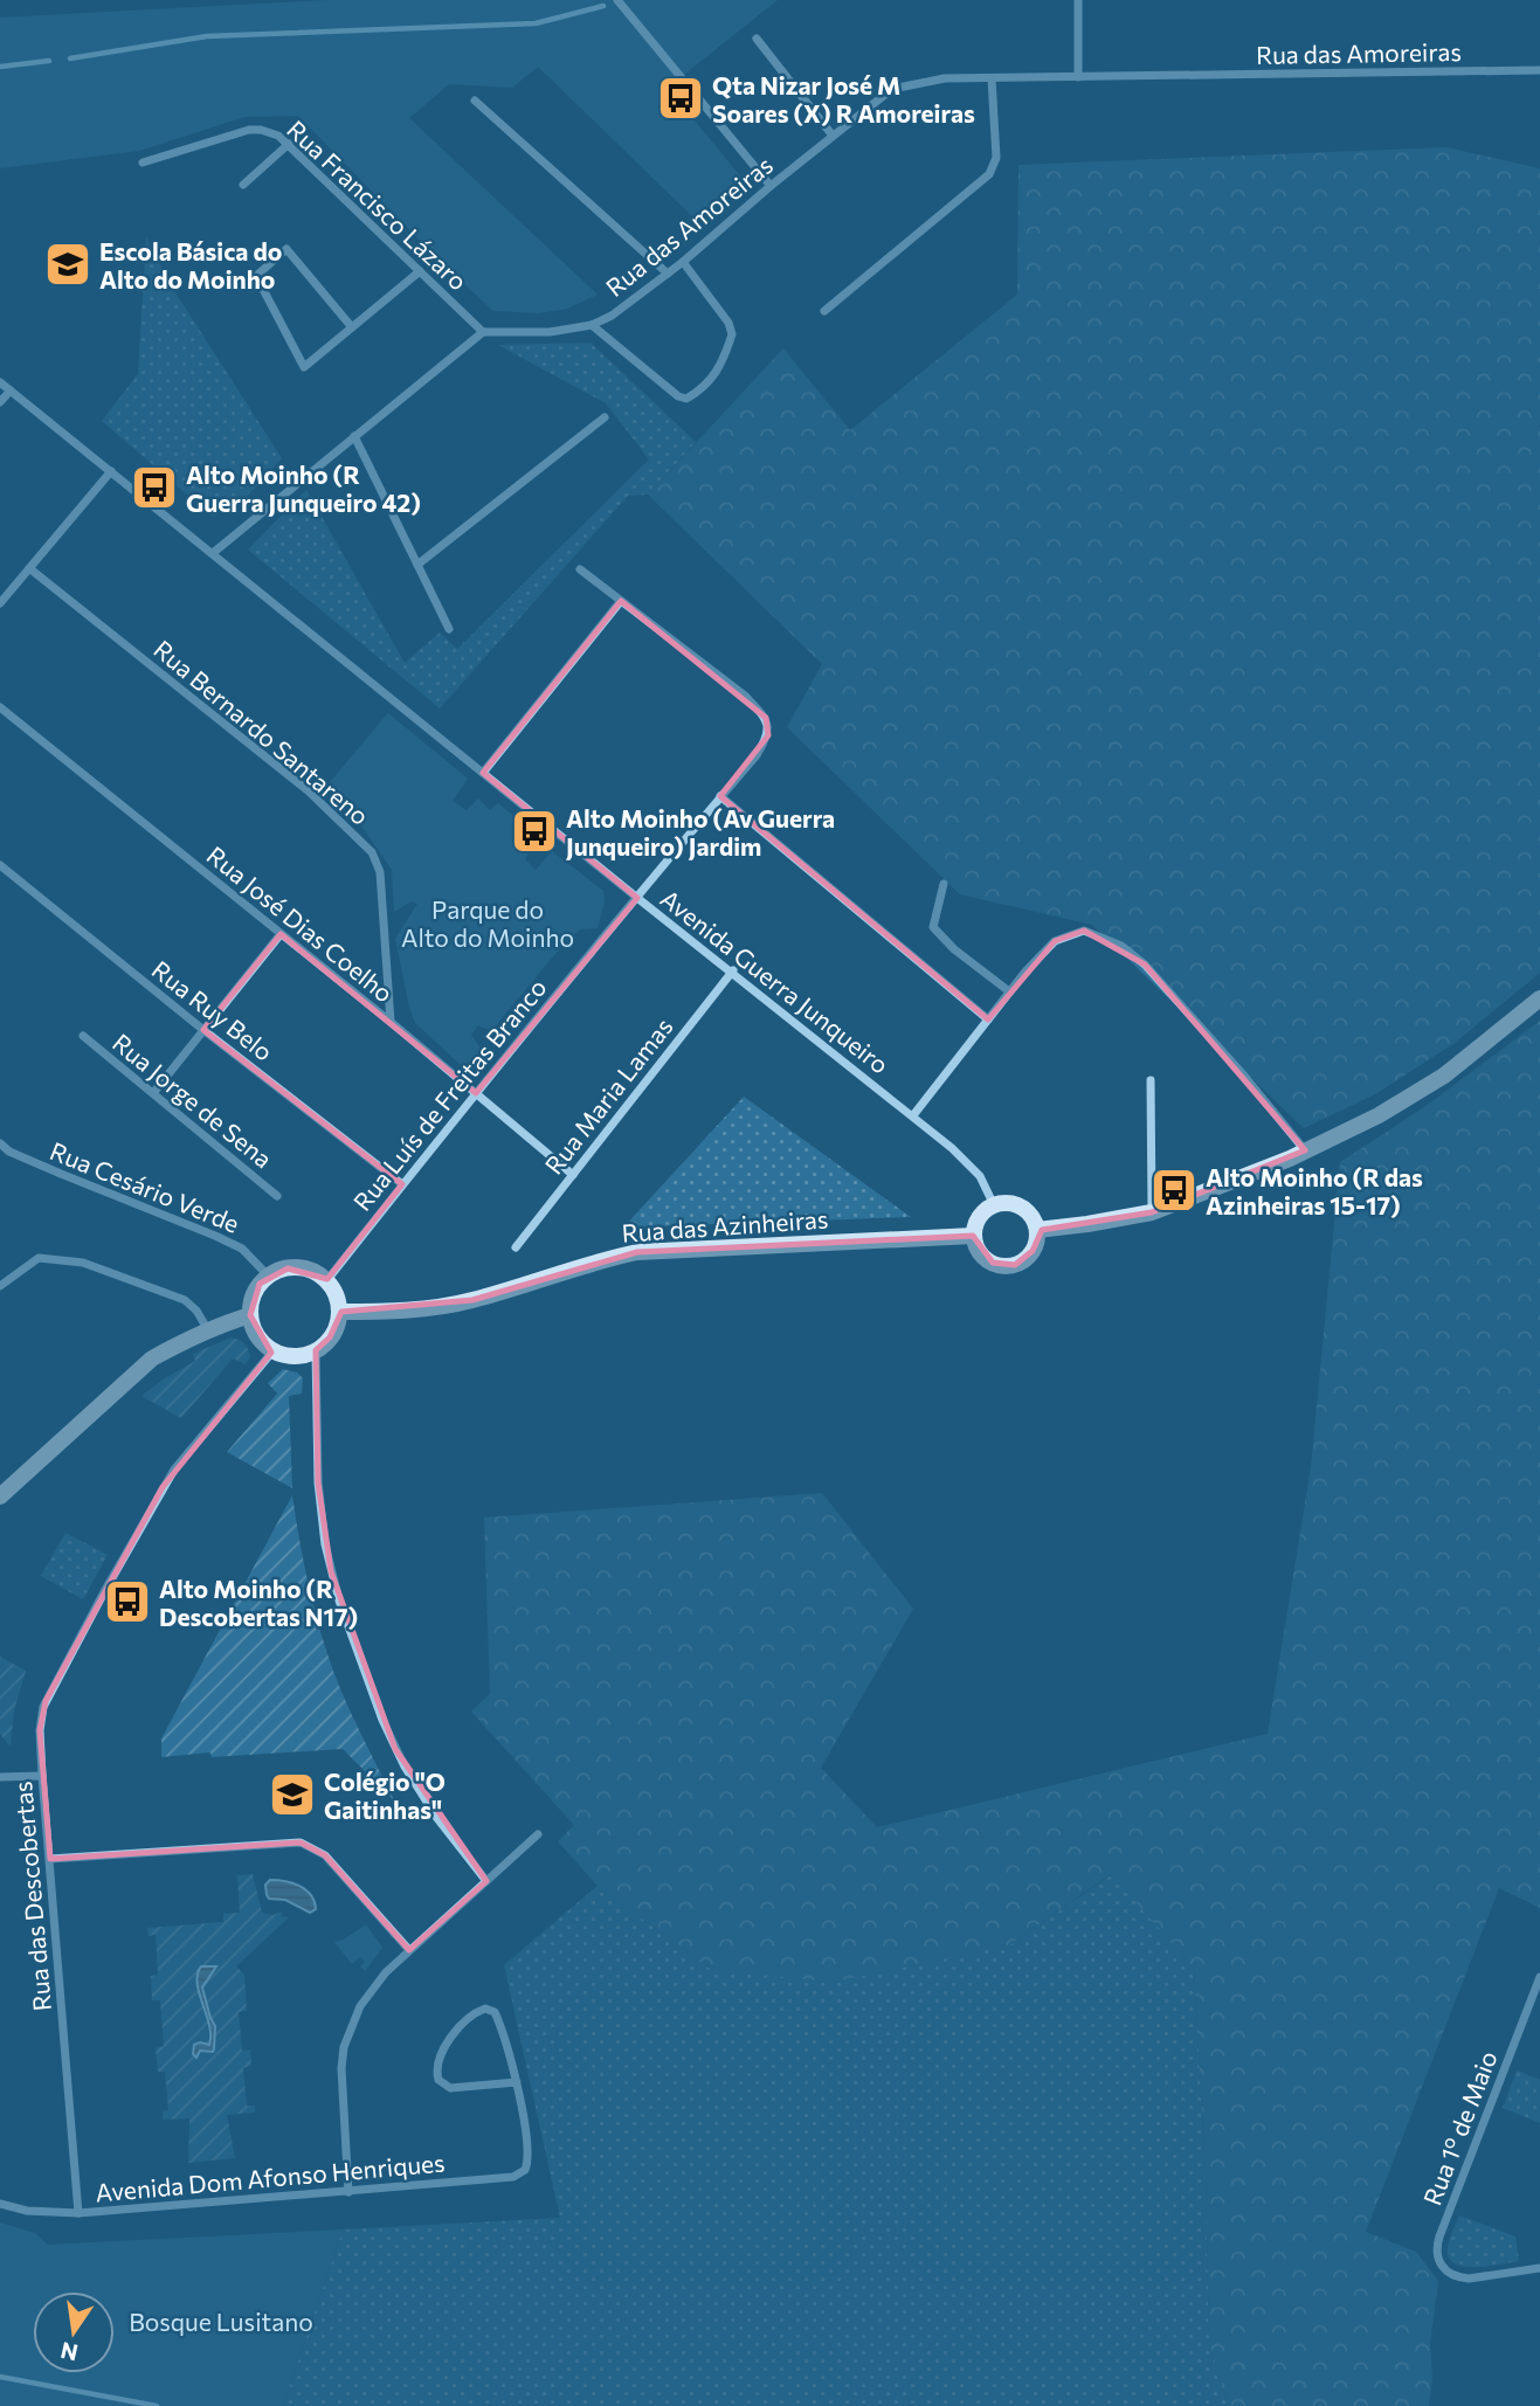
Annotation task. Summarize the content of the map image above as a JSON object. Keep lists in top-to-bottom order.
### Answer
{
  "streets": {
    "street": [
      "Rua das Amoreiras",
      "Rua Francisco Lázaro",
      "Rua Bernardo Santareno",
      "Rua José Dias Coelho",
      "Avenida Guerra Junqueiro",
      "Rua Ruy Belo",
      "Rua Luís de Freitas Branco",
      "Rua Maria Lamas",
      "Rua Jorge de Sena",
      "Rua Cesário Verde",
      "Rua das Azinheiras",
      "Rua das Descobertas",
      "Rua 1º de Maio",
      "Avenida Dom Afonso Henriques"
    ]
  },
  "crossings": [
    ["Rua das Amoreiras", "Rua Francisco Lázaro"],
    ["Rua Bernardo Santareno", "Rua José Dias Coelho"],
    ["Rua José Dias Coelho", "Rua Luís de Freitas Branco"],
    ["Rua José Dias Coelho", "Rua Maria Lamas"],
    ["Avenida Guerra Junqueiro", "Rua Luís de Freitas Branco"],
    ["Avenida Guerra Junqueiro", "Rua Maria Lamas"],
    ["Avenida Guerra Junqueiro", "Rua das Azinheiras"],
    ["Rua Ruy Belo", "Rua Luís de Freitas Branco"],
    ["Rua Luís de Freitas Branco", "Rua Cesário Verde"],
    ["Rua Luís de Freitas Branco", "Rua das Azinheiras"],
    ["Rua Luís de Freitas Branco", "Rua das Descobertas"],
    ["Rua Cesário Verde", "Rua das Azinheiras"],
    ["Rua Cesário Verde", "Rua das Descobertas"],
    ["Rua das Azinheiras", "Rua das Descobertas"],
    ["Rua das Descobertas", "Avenida Dom Afonso Henriques"]
  ],
  "parks": ["Parque do Alto do Moinho", "Bosque Lusitano"],
  "places": {
    "bus stop": [
      "Qta Nizar José M Soares (X) R Amoreiras",
      "Alto Moinho (R Guerra Junqueiro 42)",
      "Alto Moinho (Av Guerra Junqueiro) Jardim",
      "Alto Moinho (R das Azinheiras 15-17)",
      "Alto Moinho (R Descobertas N17)"
    ],
    "school or university": ["Escola Básica do Alto do Moinho", "Colégio \"O Gaitinhas\""]
  },
  "north": "bottom"
}
